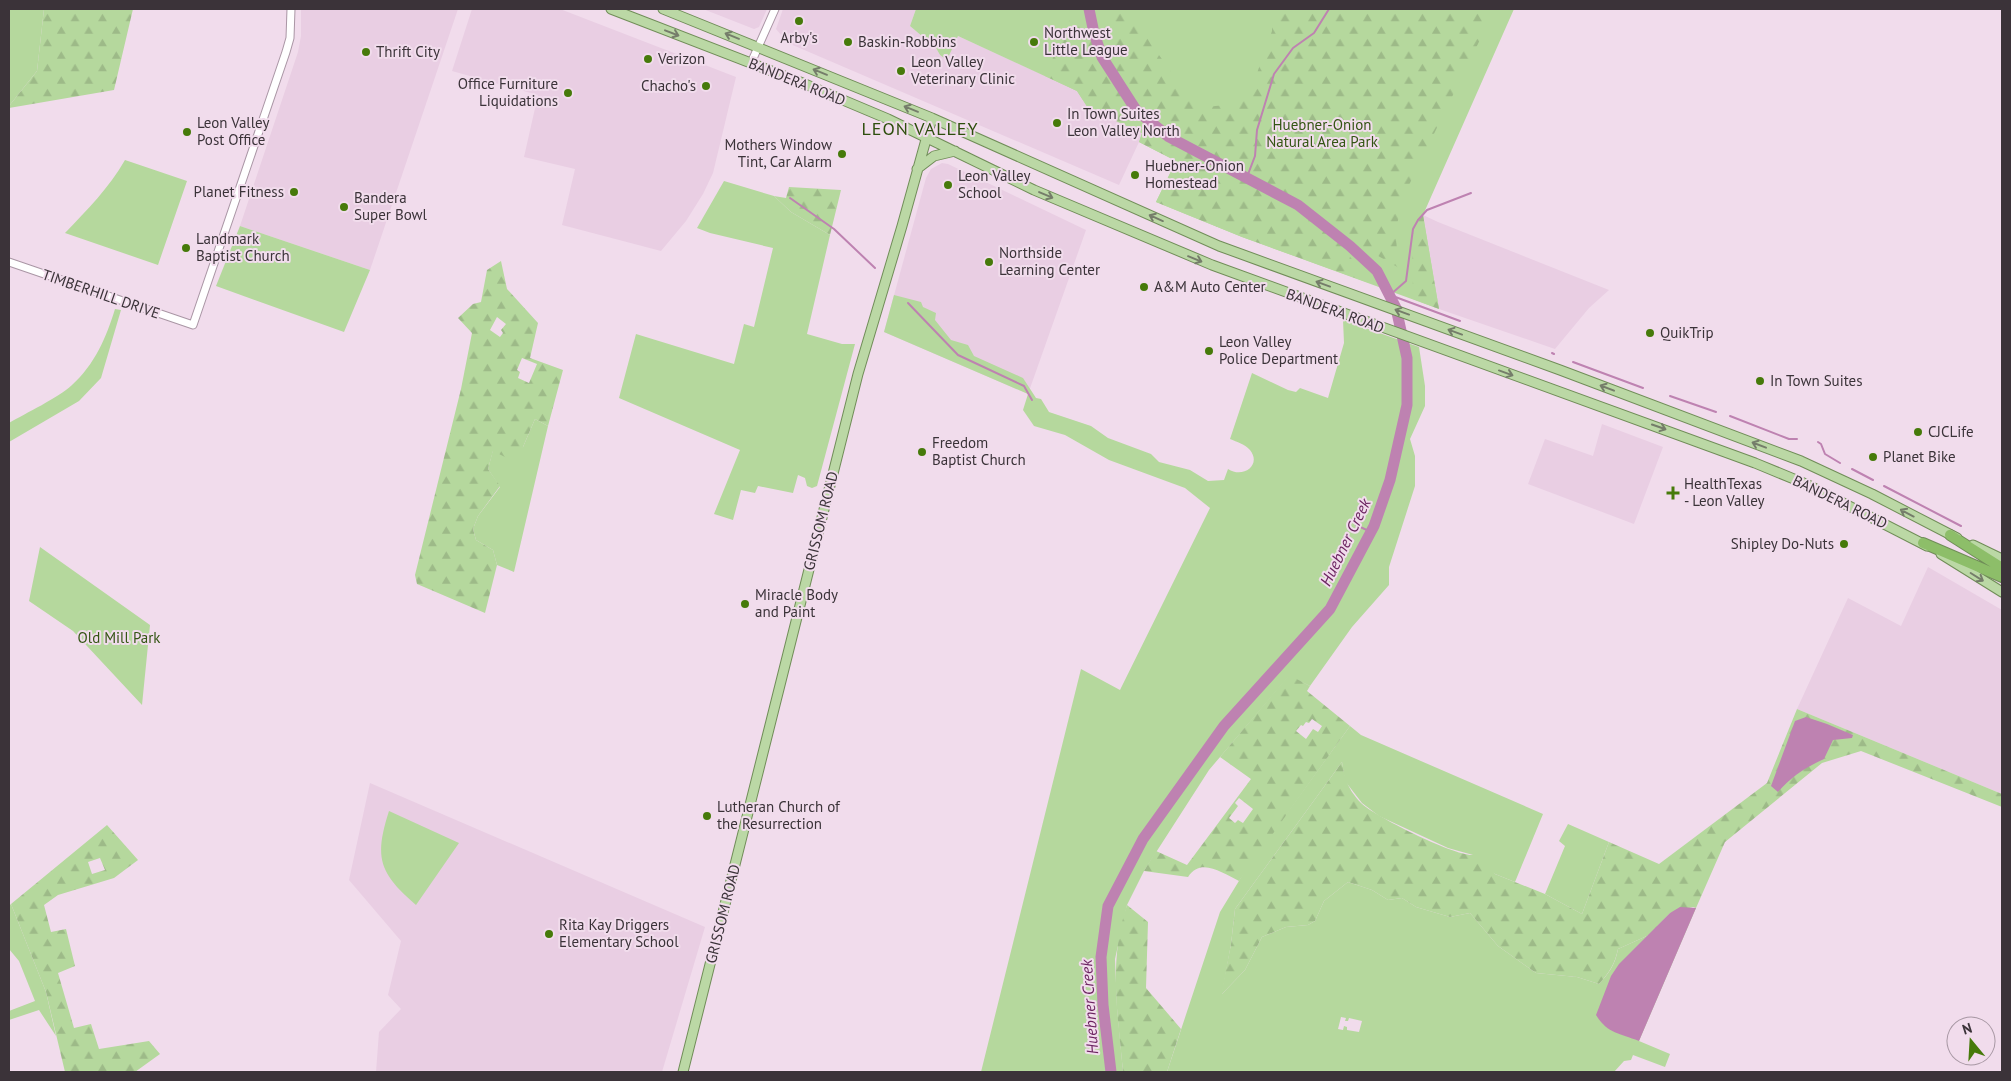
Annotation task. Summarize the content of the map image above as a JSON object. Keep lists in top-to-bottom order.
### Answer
{
  "streets": {
    "main road": ["BANDERA ROAD", "GRISSOM ROAD"],
    "street": ["TIMBERHILL DRIVE"]
  },
  "crossings": [
    ["BANDERA ROAD", "GRISSOM ROAD"]
  ],
  "districts": ["LEON VALLEY"],
  "water": ["Huebner Creek"],
  "parks": ["Huebner-Onion Natural Area Park", "Old Mill Park"],
  "places": {
    "other": [
      "Arby's",
      "Baskin-Robbins",
      "Northwest Little League",
      "Thrift City",
      "Verizon",
      "Leon Valley Veterinary Clinic",
      "Chacho's",
      "Office Furniture Liquidations",
      "In Town Suites Leon Valley North",
      "Leon Valley Post Office",
      "Mothers Window Tint, Car Alarm",
      "Huebner-Onion Homestead",
      "Leon Valley School",
      "Planet Fitness",
      "Bandera Super Bowl",
      "Landmark Baptist Church",
      "Northside Learning Center",
      "A&M Auto Center",
      "QuikTrip",
      "Leon Valley Police Department",
      "In Town Suites",
      "CJCLife",
      "Freedom Baptist Church",
      "Planet Bike",
      "Shipley Do-Nuts",
      "Miracle Body and Paint",
      "Lutheran Church of the Resurrection",
      "Rita Kay Driggers Elementary School"
    ],
    "health": ["HealthTexas - Leon Valley"]
  },
  "north": "top"
}
